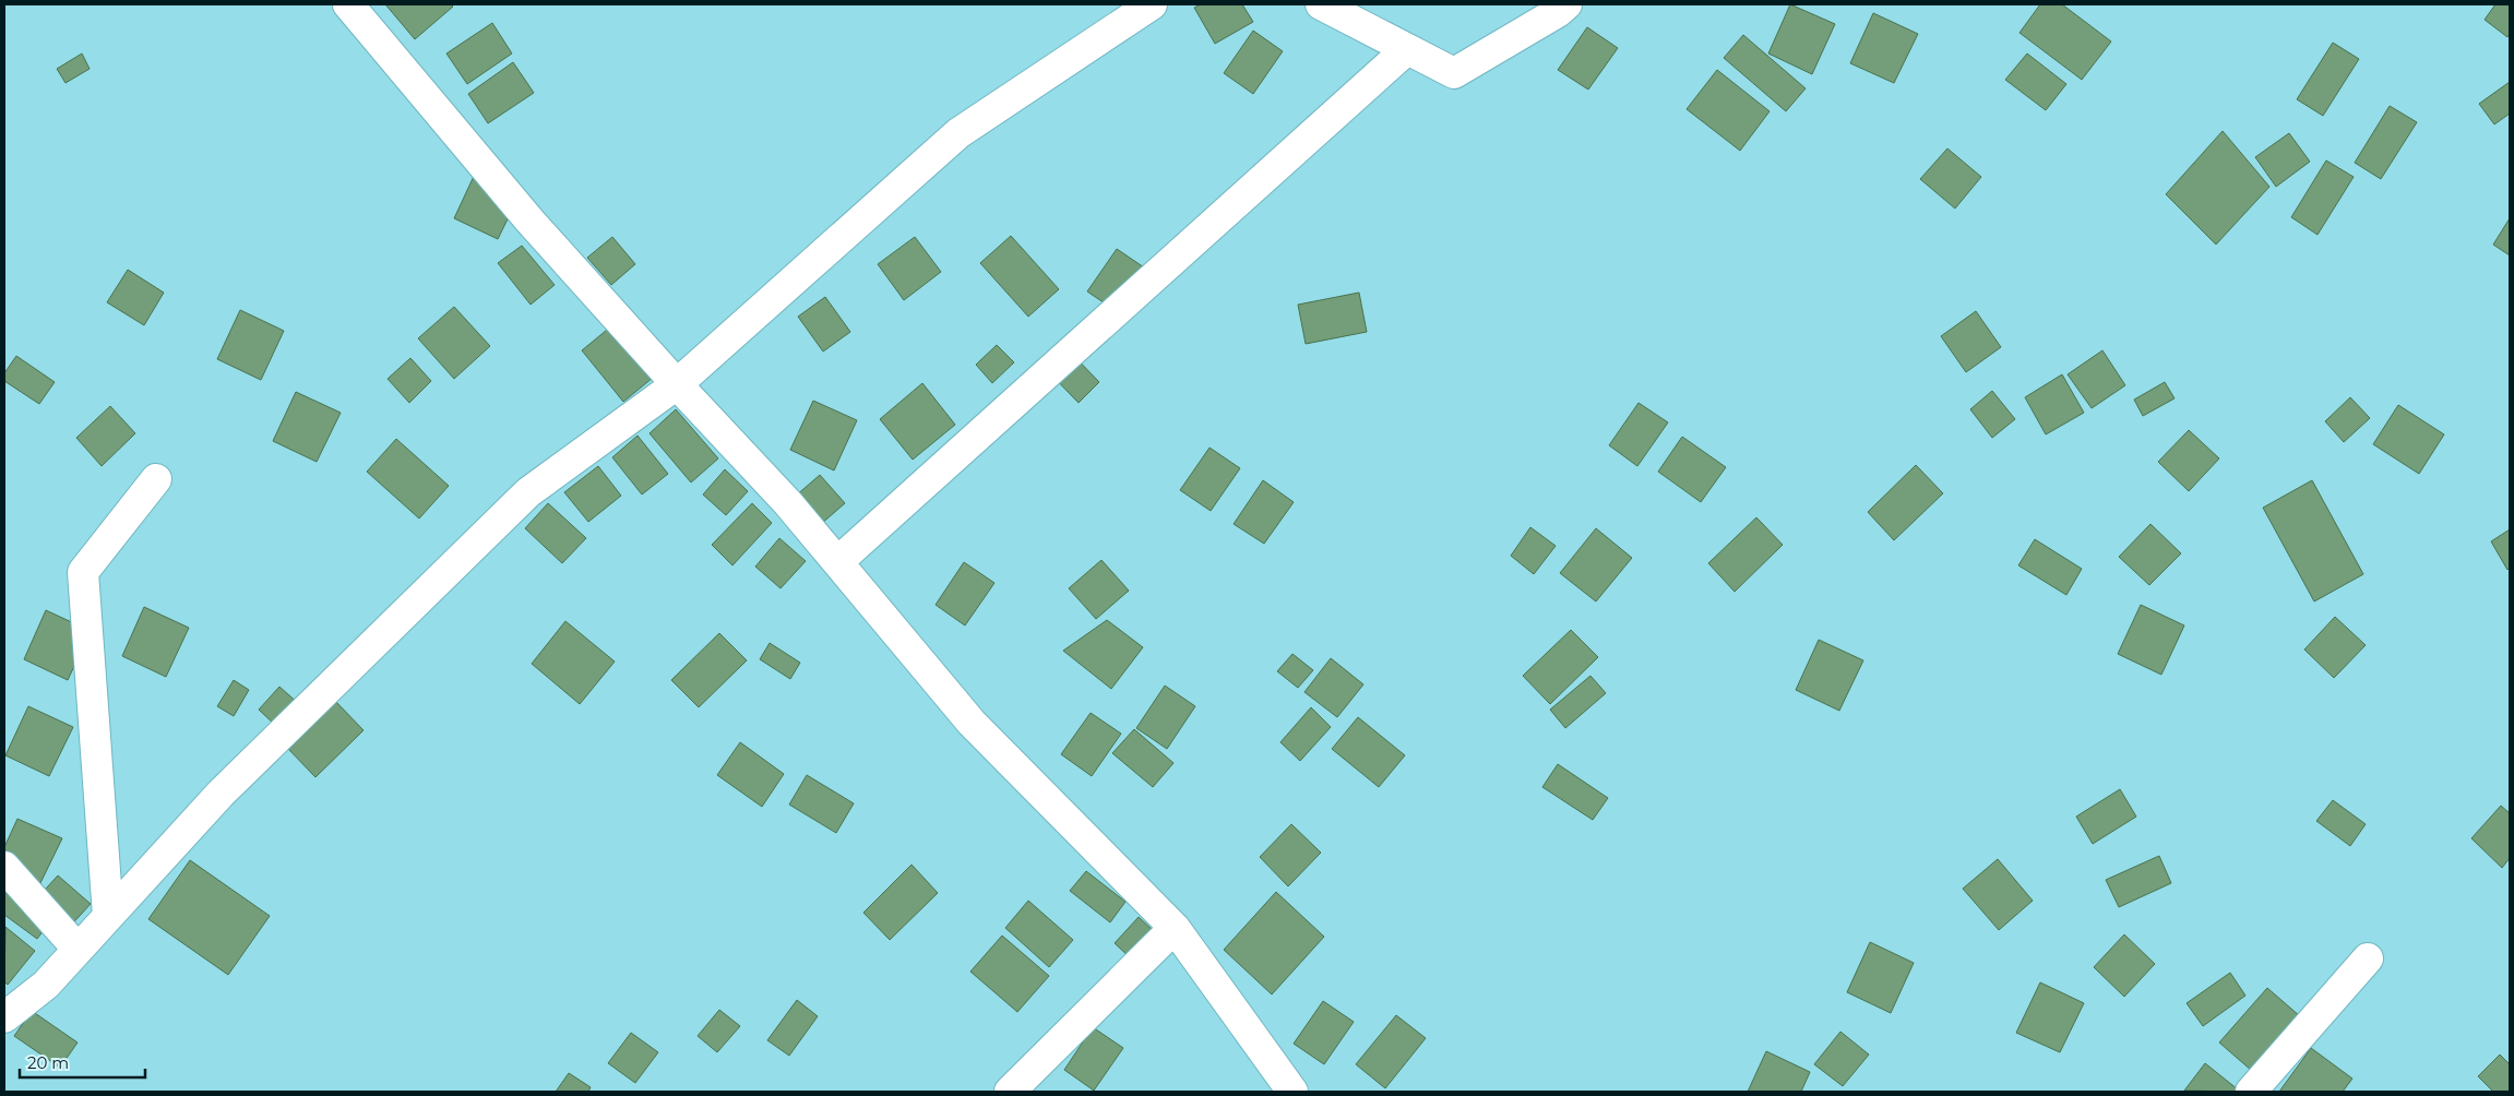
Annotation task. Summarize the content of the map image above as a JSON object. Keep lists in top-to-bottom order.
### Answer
{
  "scale_bar": "20 m"
}
